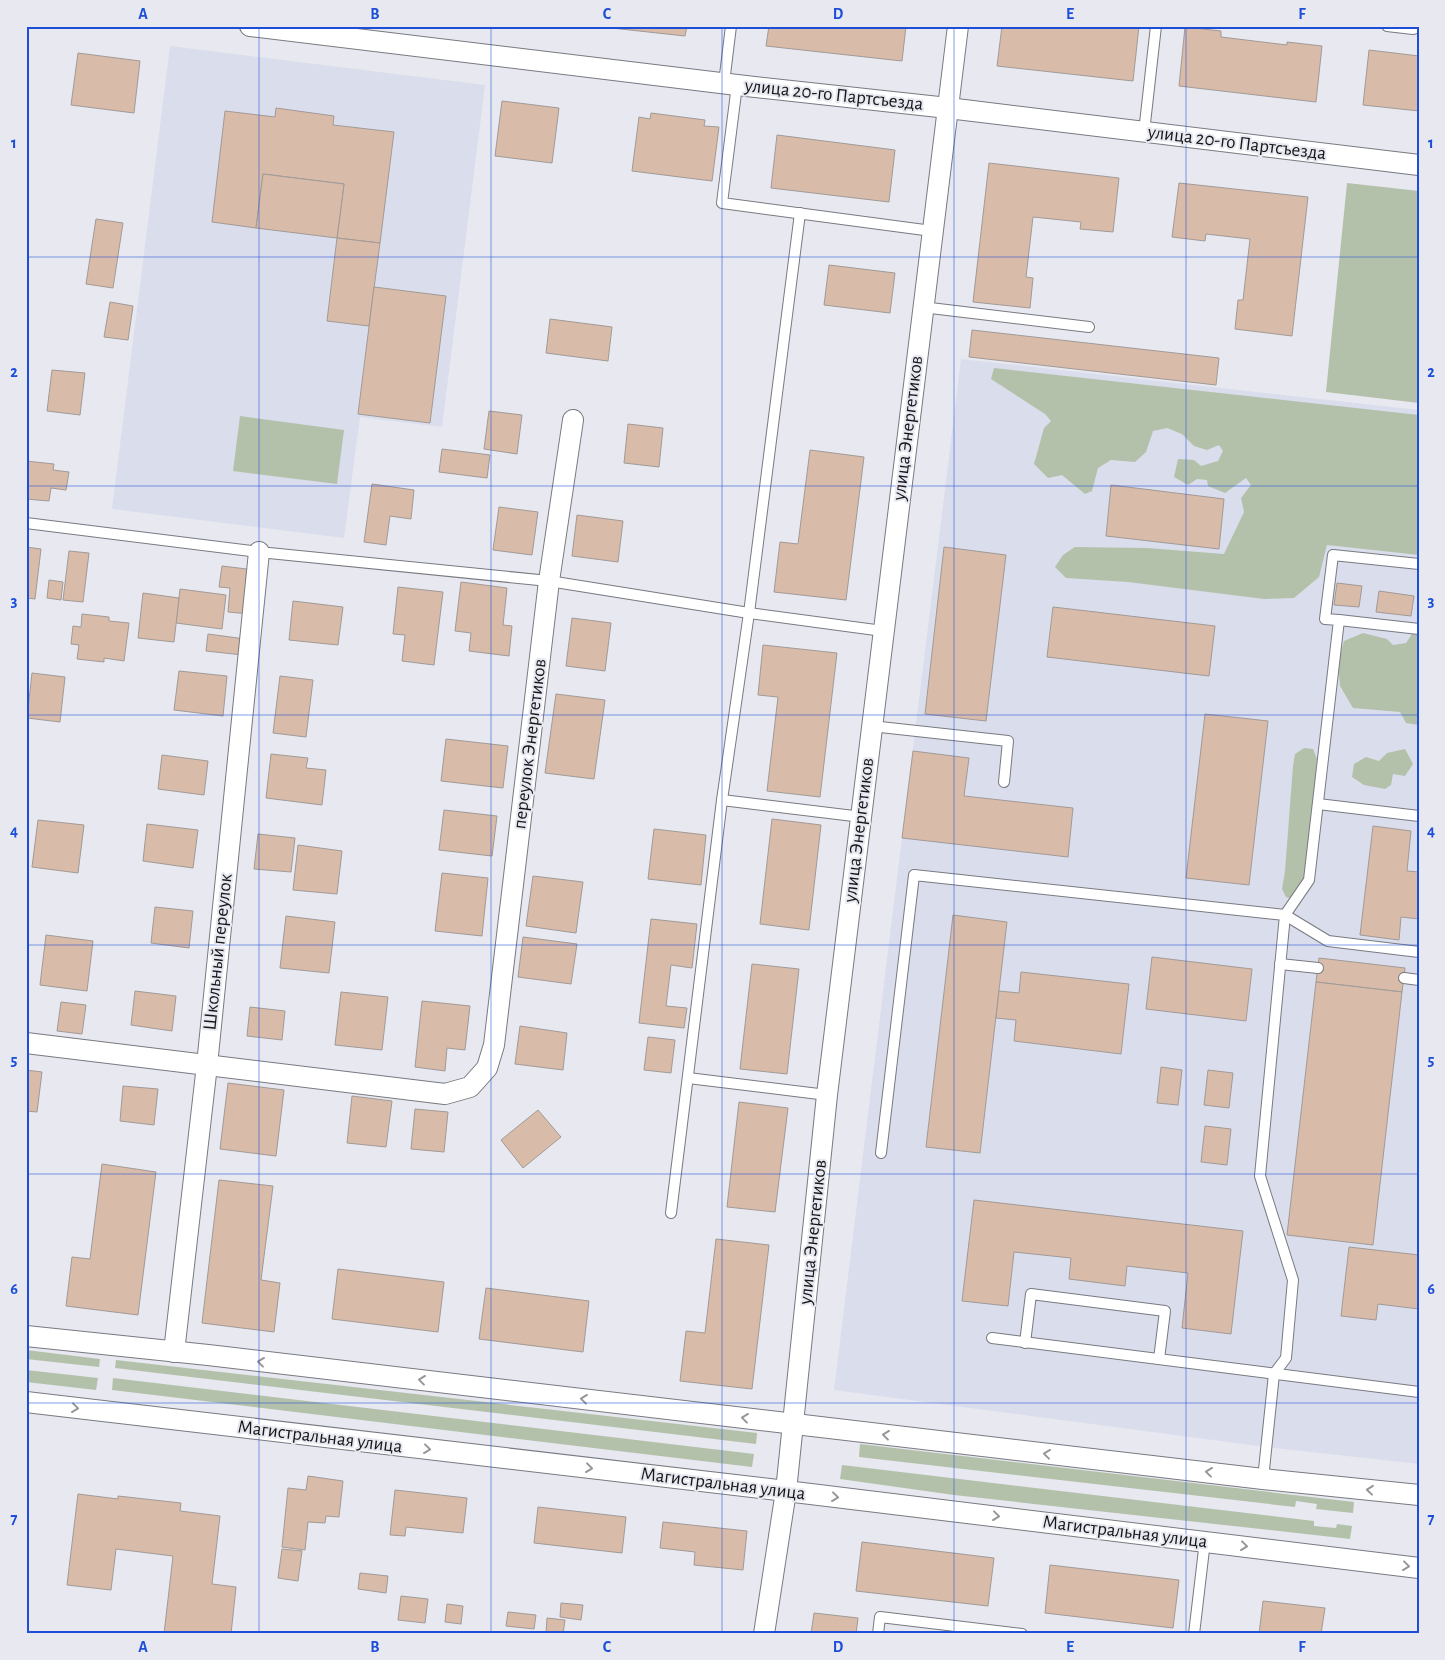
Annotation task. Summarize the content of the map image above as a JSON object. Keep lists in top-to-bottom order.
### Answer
{
  "streets": {
    "street": [
      "улица 20-го Партсъезда",
      "улица Энергетиков",
      "переулок Энергетиков",
      "Школьный переулок",
      "Магистральная улица"
    ]
  },
  "crossings": [
    ["улица 20-го Партсъезда", "улица Энергетиков"],
    ["улица Энергетиков", "Магистральная улица"],
    ["переулок Энергетиков", "Школьный переулок"]
  ],
  "grid": {
    "columns": [
      "A",
      "B",
      "C",
      "D",
      "E",
      "F"
    ],
    "rows": [
      "1",
      "2",
      "3",
      "4",
      "5",
      "6",
      "7"
    ]
  }
}
